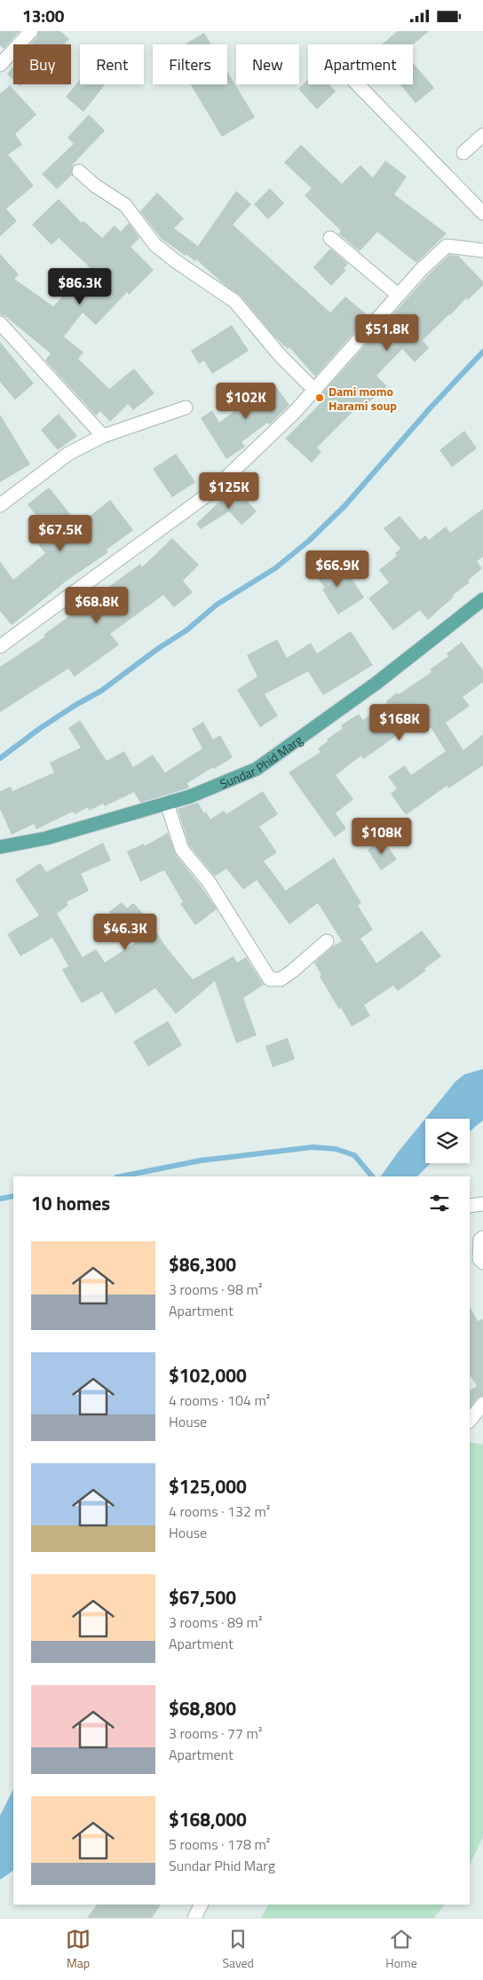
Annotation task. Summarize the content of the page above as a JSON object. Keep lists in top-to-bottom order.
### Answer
{
  "streets": {
    "main road": ["Sundar Phid Marg"]
  },
  "places": ["Dami momo Harami soup"],
  "page": {
    "status": "13:00",
    "chip": [
      "Buy",
      "Rent",
      "Filters",
      "New",
      "Apartment"
    ],
    "price": [
      "$86.3K",
      "$51.8K",
      "$102K",
      "$125K",
      "$67.5K",
      "$66.9K",
      "$68.8K",
      "$168K",
      "$108K",
      "$46.3K"
    ],
    "heading": "10 homes",
    "list": [
      {
        "name": "$86,300",
        "note": "3 rooms · 98 m² · Apartment"
      },
      {
        "name": "$102,000",
        "note": "4 rooms · 104 m² · House"
      },
      {
        "name": "$125,000",
        "note": "4 rooms · 132 m² · House"
      },
      {
        "name": "$67,500",
        "note": "3 rooms · 89 m² · Apartment"
      },
      {
        "name": "$68,800",
        "note": "3 rooms · 77 m² · Apartment"
      },
      {
        "name": "$168,000",
        "note": "5 rooms · 178 m² · Sundar Phid Marg"
      }
    ],
    "tabs": ["Map", "Saved", "Home"]
  }
}
